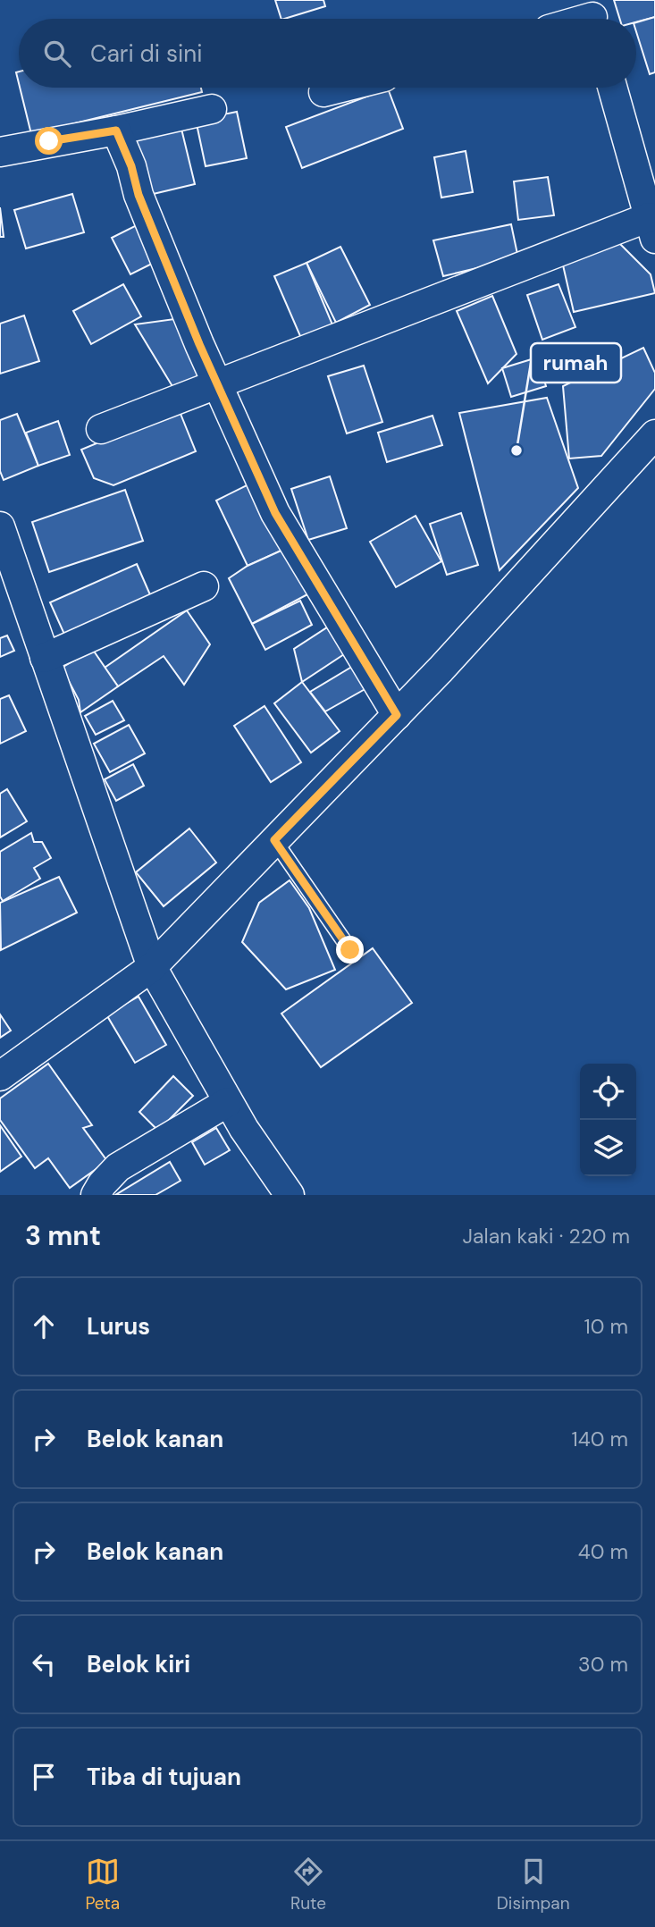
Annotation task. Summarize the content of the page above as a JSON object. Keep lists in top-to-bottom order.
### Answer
{
  "places": ["rumah"],
  "page": {
    "search": "Cari di sini",
    "heading": ["3 mnt", "Jalan kaki · 220 m"],
    "list": [
      ["Lurus", "10 m"],
      ["Belok kanan", "140 m"],
      ["Belok kanan", "40 m"],
      ["Belok kiri", "30 m"],
      "Tiba di tujuan"
    ],
    "nav": ["Peta", "Rute", "Disimpan"]
  }
}
